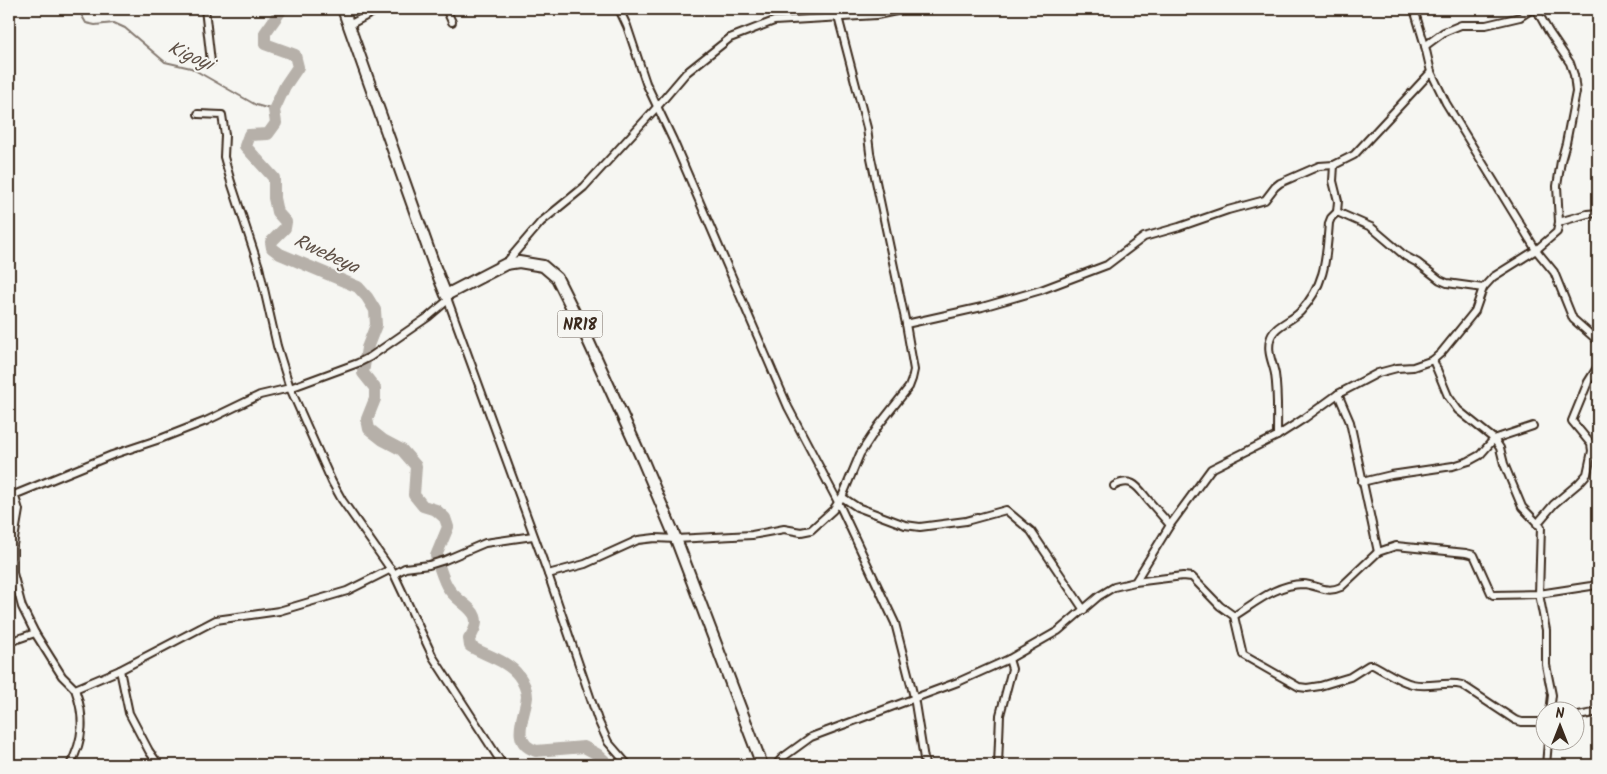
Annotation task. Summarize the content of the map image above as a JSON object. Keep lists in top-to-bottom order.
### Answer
{
  "streets": {
    "main road": ["NR18"]
  },
  "water": ["Kigoyi", "Rwebeya"],
  "north": "top"
}
